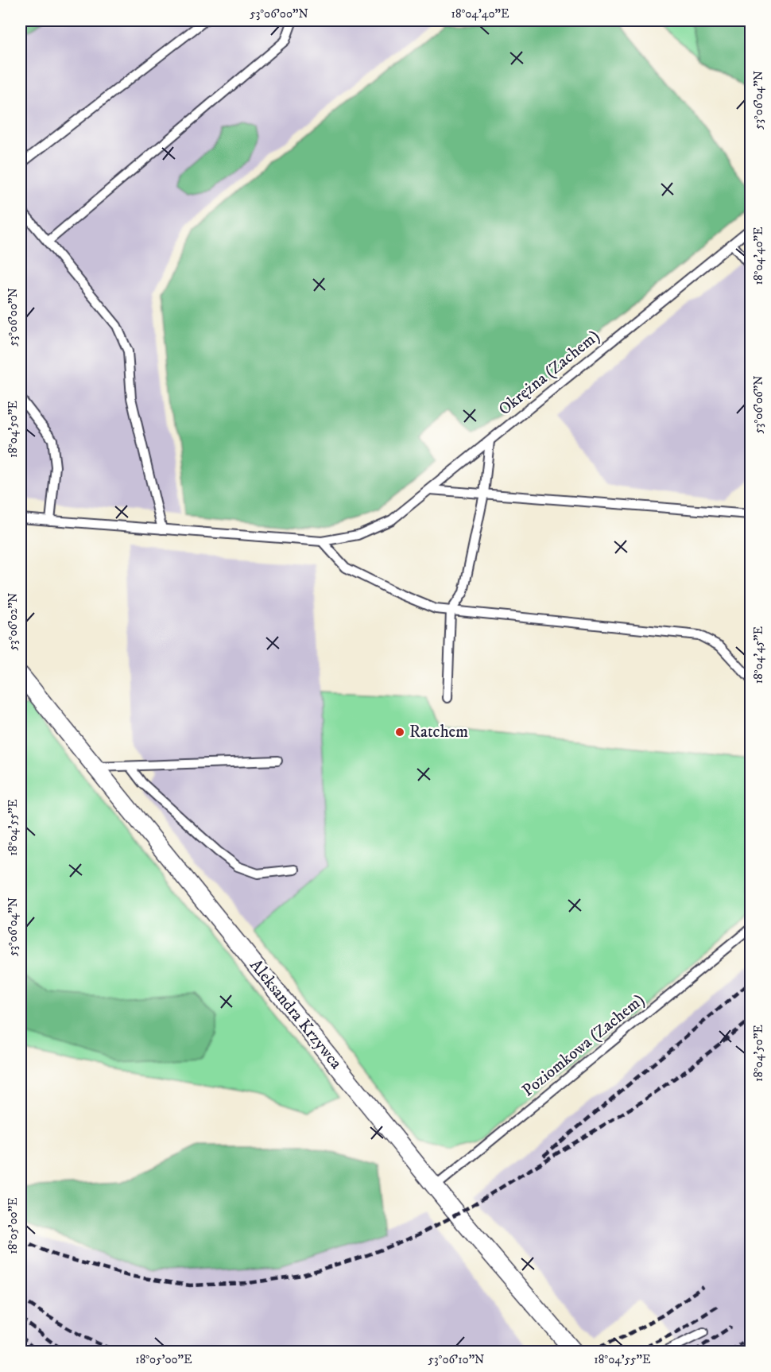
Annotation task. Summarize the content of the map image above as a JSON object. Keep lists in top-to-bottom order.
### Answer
{
  "streets": {
    "street": ["Aleksandra Krzywca"],
    "lane": ["Okrężna (Zachem)", "Poziomkowa (Zachem)"]
  },
  "crossings": [
    ["Aleksandra Krzywca", "Poziomkowa (Zachem)"]
  ],
  "places": ["Ratchem"],
  "coordinates": [
    "53°06'00\"N",
    "18°04'40\"E",
    "53°06'04\"N",
    "53°06'06\"N",
    "18°04'50\"E",
    "53°06'02\"N",
    "18°04'45\"E",
    "18°04'55\"E",
    "18°05'00\"E",
    "53°06'10\"N"
  ]
}
